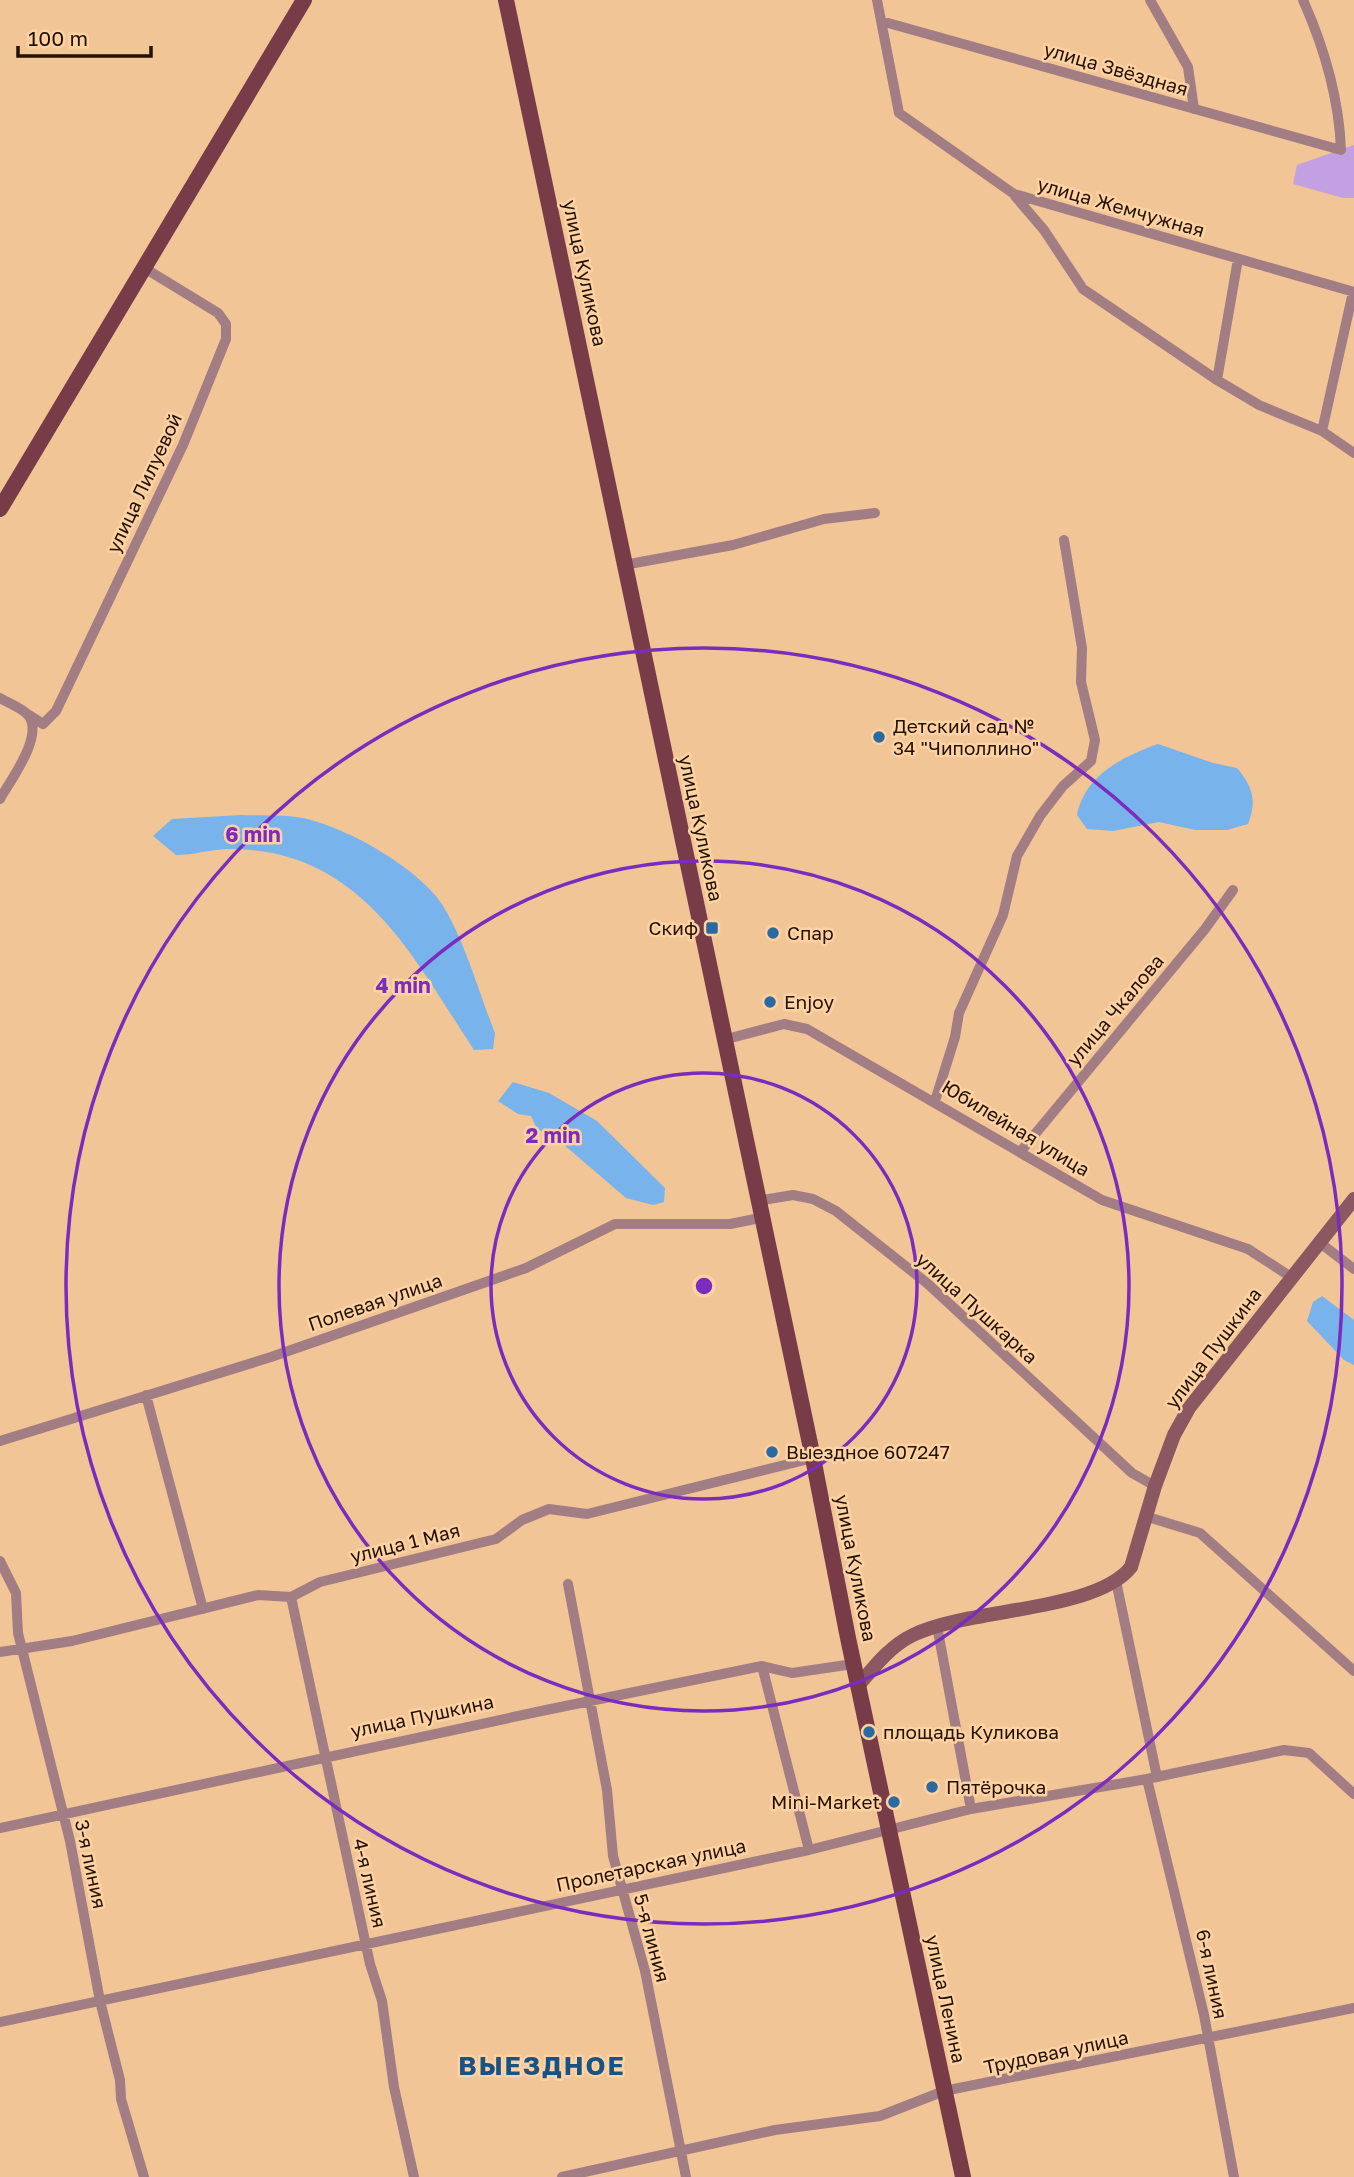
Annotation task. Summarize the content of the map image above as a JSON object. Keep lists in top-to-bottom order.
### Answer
{
  "streets": {
    "main road": ["улица Куликова", "улица Ленина"],
    "street": [
      "улица Звёздная",
      "улица Жемчужная",
      "улица Лилуевой",
      "улица Чкалова",
      "Юбилейная улица",
      "Полевая улица",
      "улица Пушкарка",
      "улица Пушкина",
      "улица 1 Мая",
      "3-я линия",
      "Пролетарская улица",
      "4-я линия",
      "5-я линия",
      "6-я линия",
      "Трудовая улица"
    ]
  },
  "crossings": [
    ["улица Звёздная", "улица Жемчужная"],
    ["улица Куликова", "Юбилейная улица"],
    ["улица Куликова", "Полевая улица"],
    ["улица Куликова", "улица Пушкарка"],
    ["улица Куликова", "улица Пушкина"],
    ["улица Куликова", "улица 1 Мая"],
    ["улица Чкалова", "Юбилейная улица"],
    ["Юбилейная улица", "улица Пушкина"],
    ["Полевая улица", "улица Пушкарка"],
    ["улица Пушкарка", "улица Пушкина"],
    ["улица Пушкина", "3-я линия"],
    ["улица Пушкина", "4-я линия"],
    ["улица Пушкина", "5-я линия"],
    ["улица Пушкина", "6-я линия"],
    ["улица 1 Мая", "3-я линия"],
    ["улица 1 Мая", "4-я линия"],
    ["3-я линия", "Пролетарская улица"],
    ["Пролетарская улица", "4-я линия"],
    ["Пролетарская улица", "5-я линия"],
    ["Пролетарская улица", "6-я линия"],
    ["Пролетарская улица", "улица Ленина"],
    ["5-я линия", "Трудовая улица"],
    ["6-я линия", "Трудовая улица"],
    ["улица Ленина", "Трудовая улица"]
  ],
  "districts": ["ВЫЕЗДНОЕ"],
  "places": {
    "other": [
      "Детский сад № 34 \"Чиполлино\"",
      "Спар",
      "Enjoy",
      "Выездное 607247",
      "площадь Куликова",
      "Пятёрочка",
      "Mini-Market"
    ],
    "transit": ["Скиф"]
  },
  "scale_bar": "100 m",
  "rings": ["6 min", "4 min", "2 min"]
}
